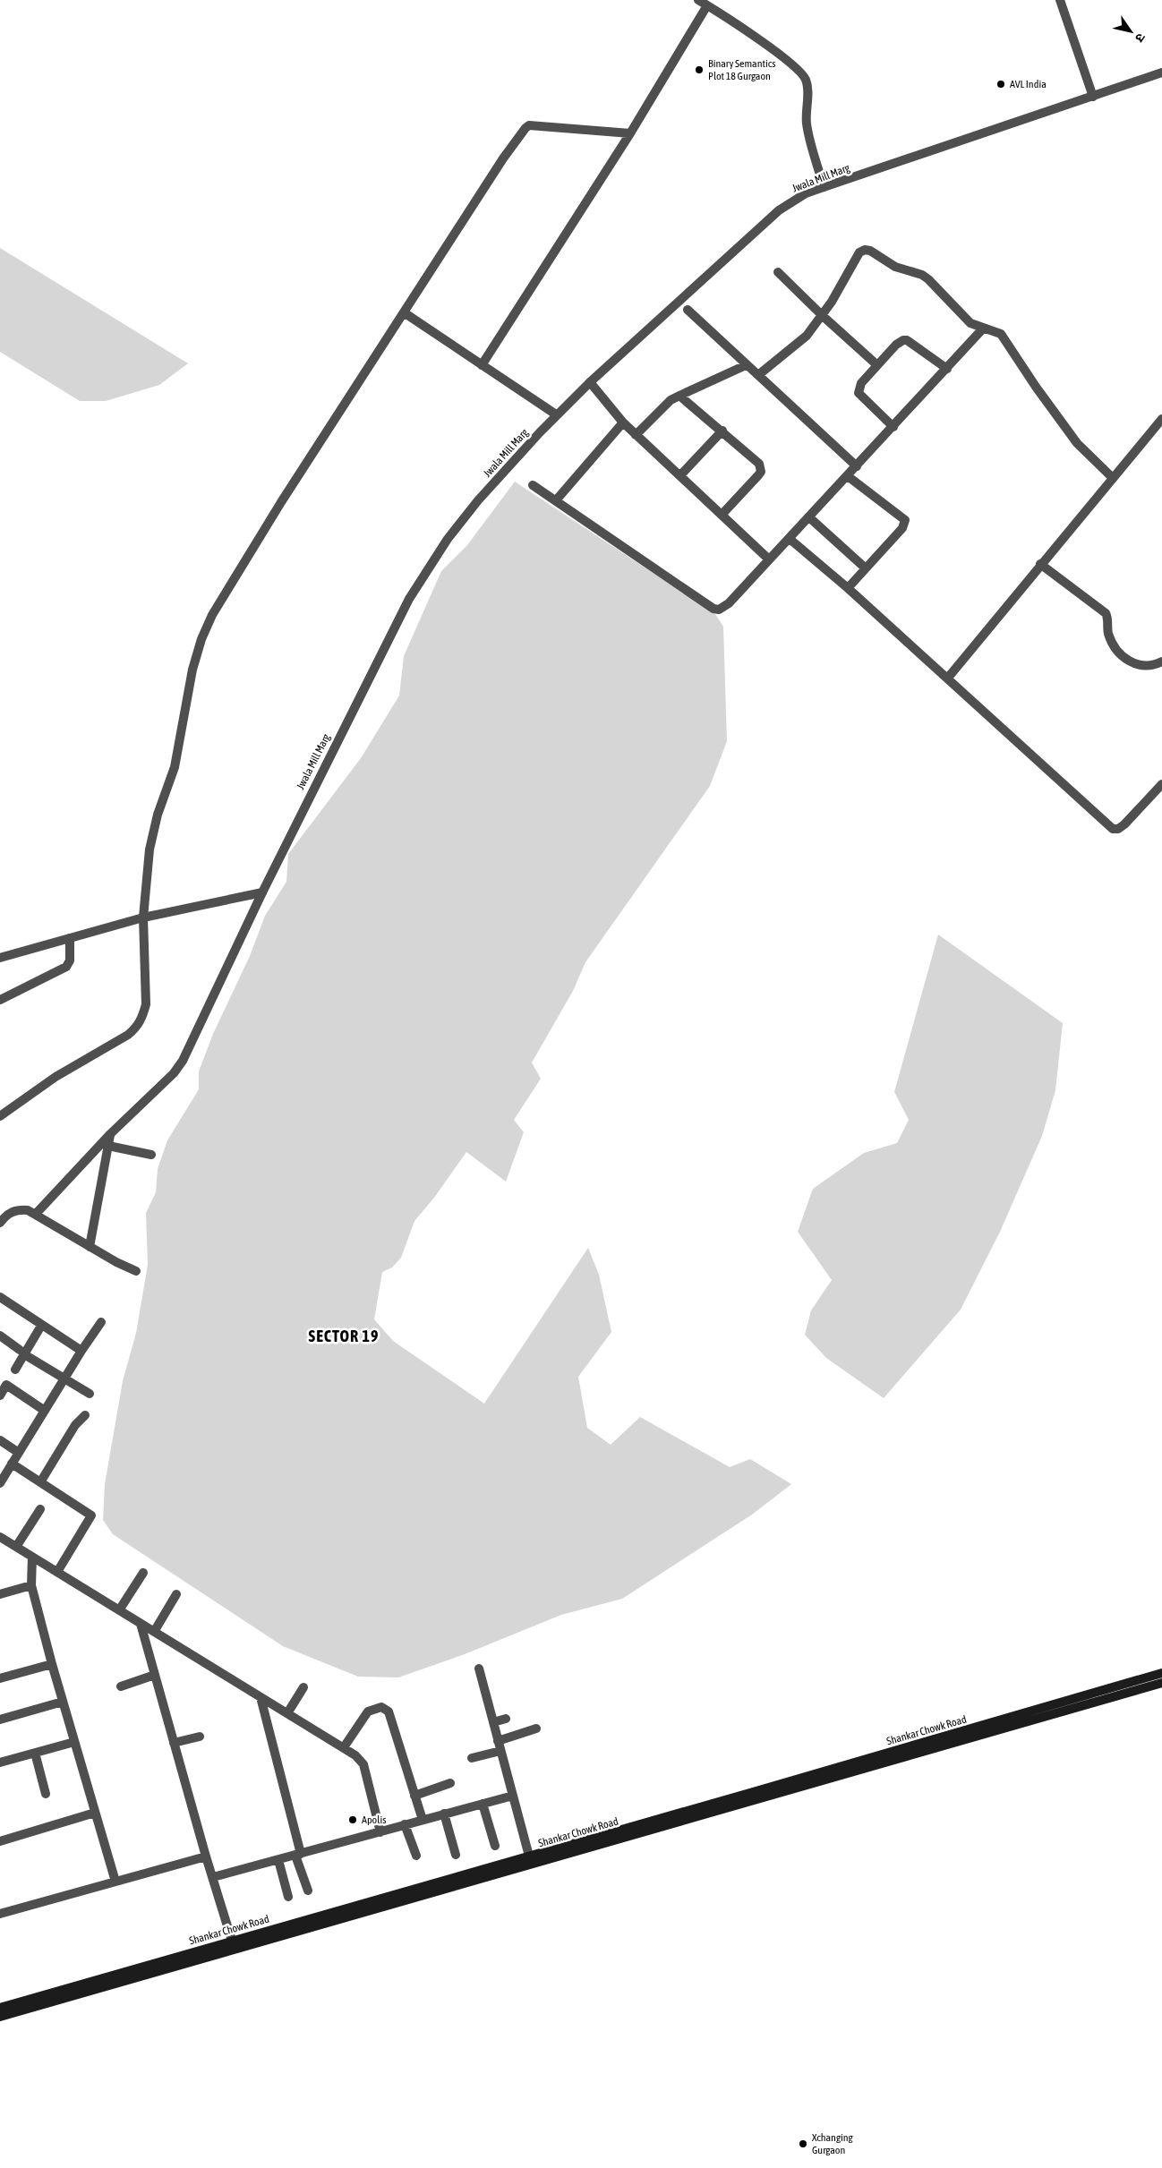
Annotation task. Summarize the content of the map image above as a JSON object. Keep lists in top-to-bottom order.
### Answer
{
  "streets": {
    "main road": ["Shankar Chowk Road"],
    "street": ["Jwala Mill Marg"]
  },
  "districts": ["SECTOR 19"],
  "places": [
    "Binary Semantics Plot 18 Gurgaon",
    "AVL India",
    "Apolis",
    "Xchanging Gurgaon"
  ],
  "north": "bottom right"
}
